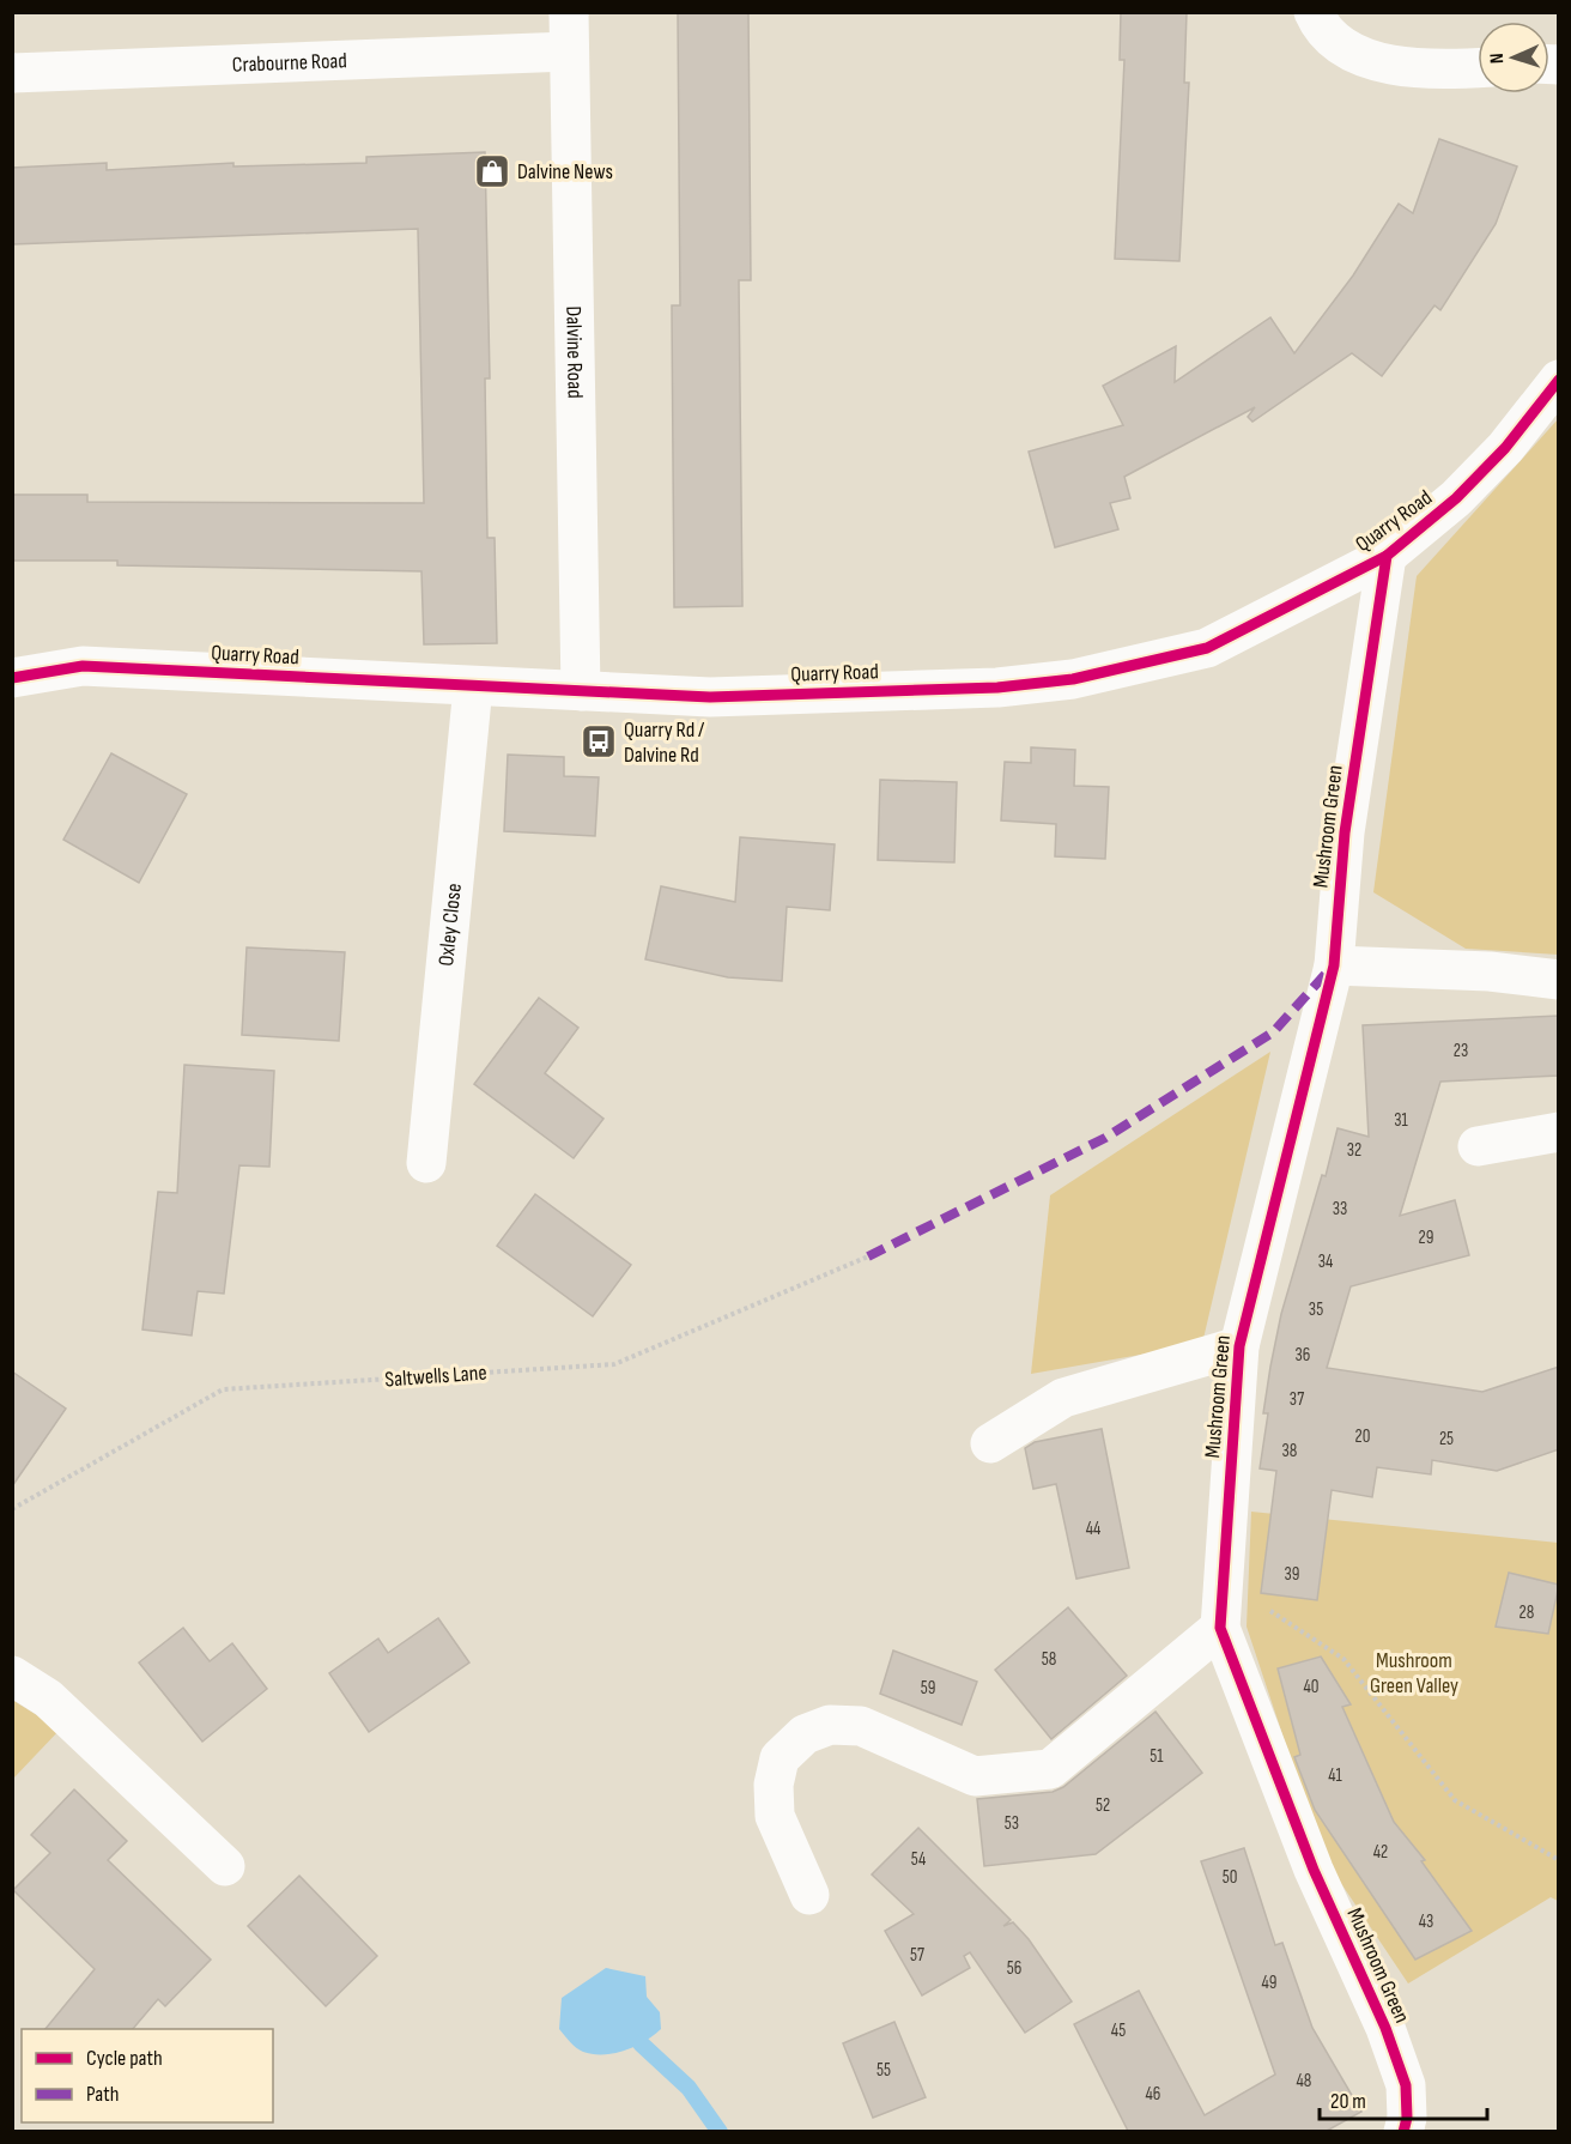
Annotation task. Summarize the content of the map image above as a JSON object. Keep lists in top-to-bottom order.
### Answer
{
  "streets": {
    "street": [
      "Crabourne Road",
      "Dalvine Road",
      "Quarry Road",
      "Mushroom Green",
      "Oxley Close"
    ],
    "path": ["Saltwells Lane"]
  },
  "crossings": [
    ["Crabourne Road", "Dalvine Road"],
    ["Dalvine Road", "Quarry Road"],
    ["Quarry Road", "Mushroom Green"],
    ["Quarry Road", "Oxley Close"]
  ],
  "parks": ["Mushroom Green Valley"],
  "places": {
    "shop": ["Dalvine News"],
    "bus stop": ["Quarry Rd / Dalvine Rd"]
  },
  "house_numbers": [
    "23",
    "31",
    "32",
    "33",
    "29",
    "34",
    "35",
    "36",
    "37",
    "20",
    "25",
    "38",
    "44",
    "39",
    "28",
    "58",
    "40",
    "59",
    "51",
    "41",
    "52",
    "53",
    "42",
    "54",
    "50",
    "43",
    "57",
    "56",
    "49",
    "45",
    "55",
    "48",
    "46"
  ],
  "legend": ["Cycle path", "Path"],
  "scale_bar": "20 m",
  "north": "left"
}
